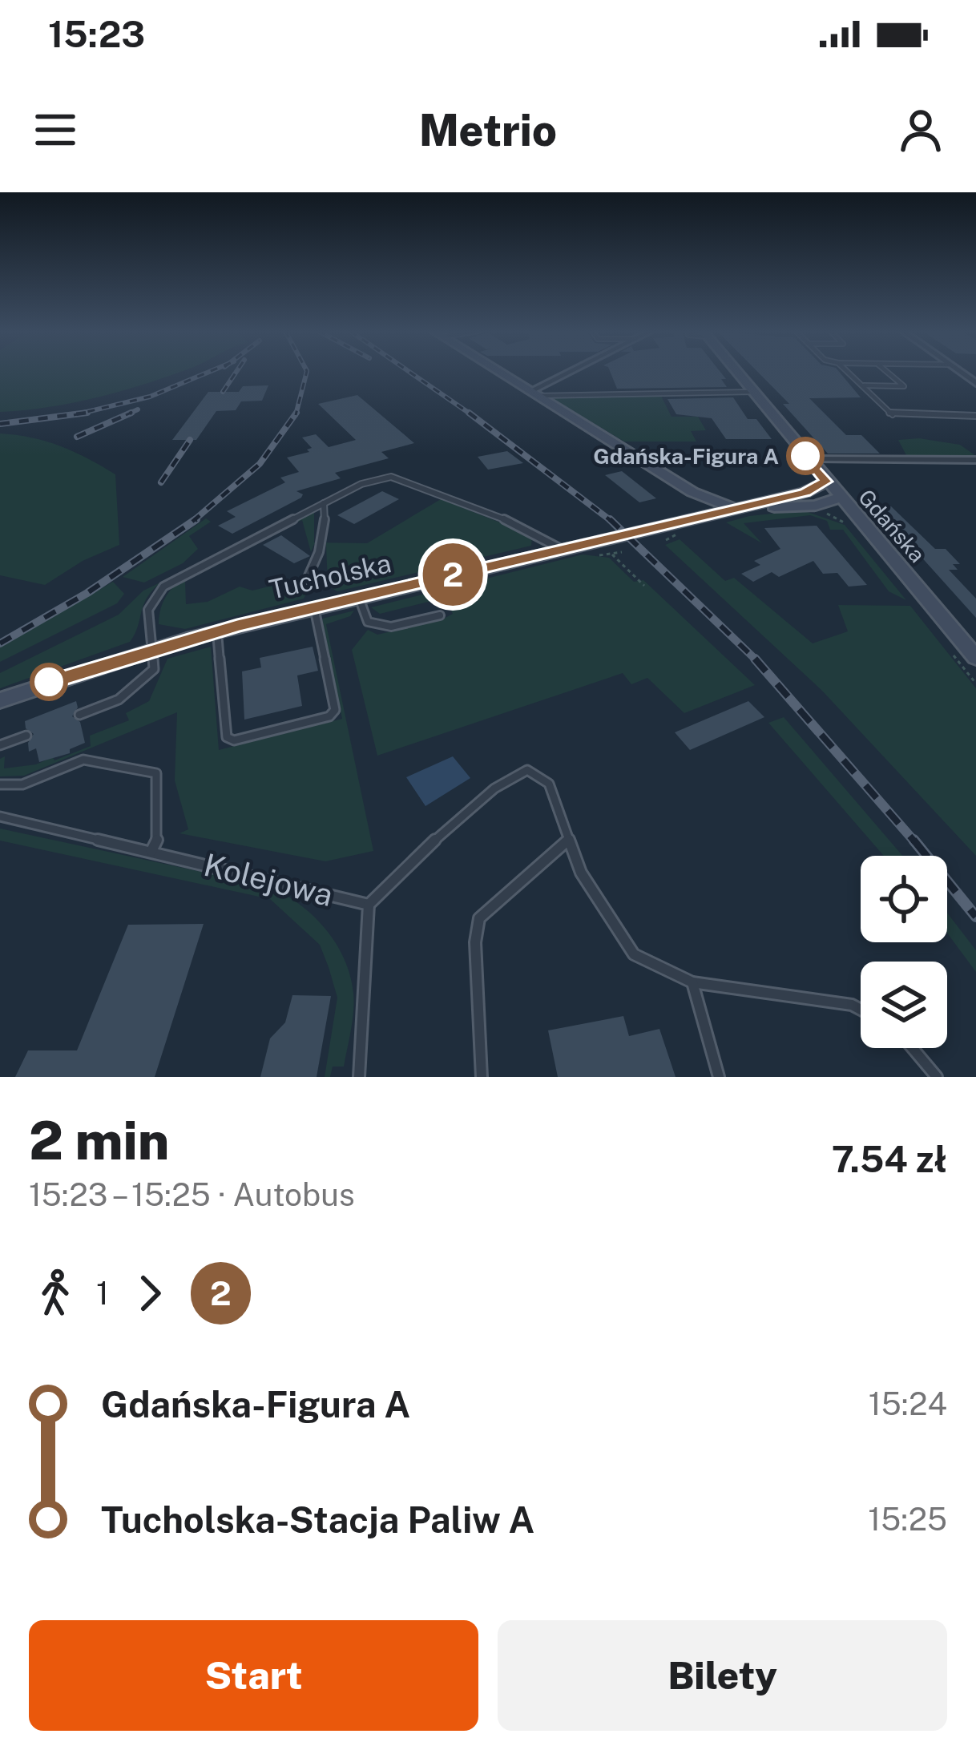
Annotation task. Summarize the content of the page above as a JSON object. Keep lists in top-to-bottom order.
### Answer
{
  "streets": {
    "main road": ["Gdańska", "Tucholska"],
    "lane": ["Kolejowa"]
  },
  "crossings": [
    ["Gdańska", "Tucholska"]
  ],
  "places": ["Gdańska-Figura A"],
  "lines": ["bus line 2"],
  "page": {
    "status": "15:23",
    "header": "Metrio",
    "on_map": "2",
    "heading": ["2 min", "15:23 – 15:25 · Autobus", "7.54 zł"],
    "legs": ["1", "2"],
    "list": [
      {
        "name": "Gdańska-Figura A",
        "value": "15:24"
      },
      {
        "name": "Tucholska-Stacja Paliw A",
        "value": "15:25"
      }
    ],
    "buttons": ["Start", "Bilety"]
  }
}
